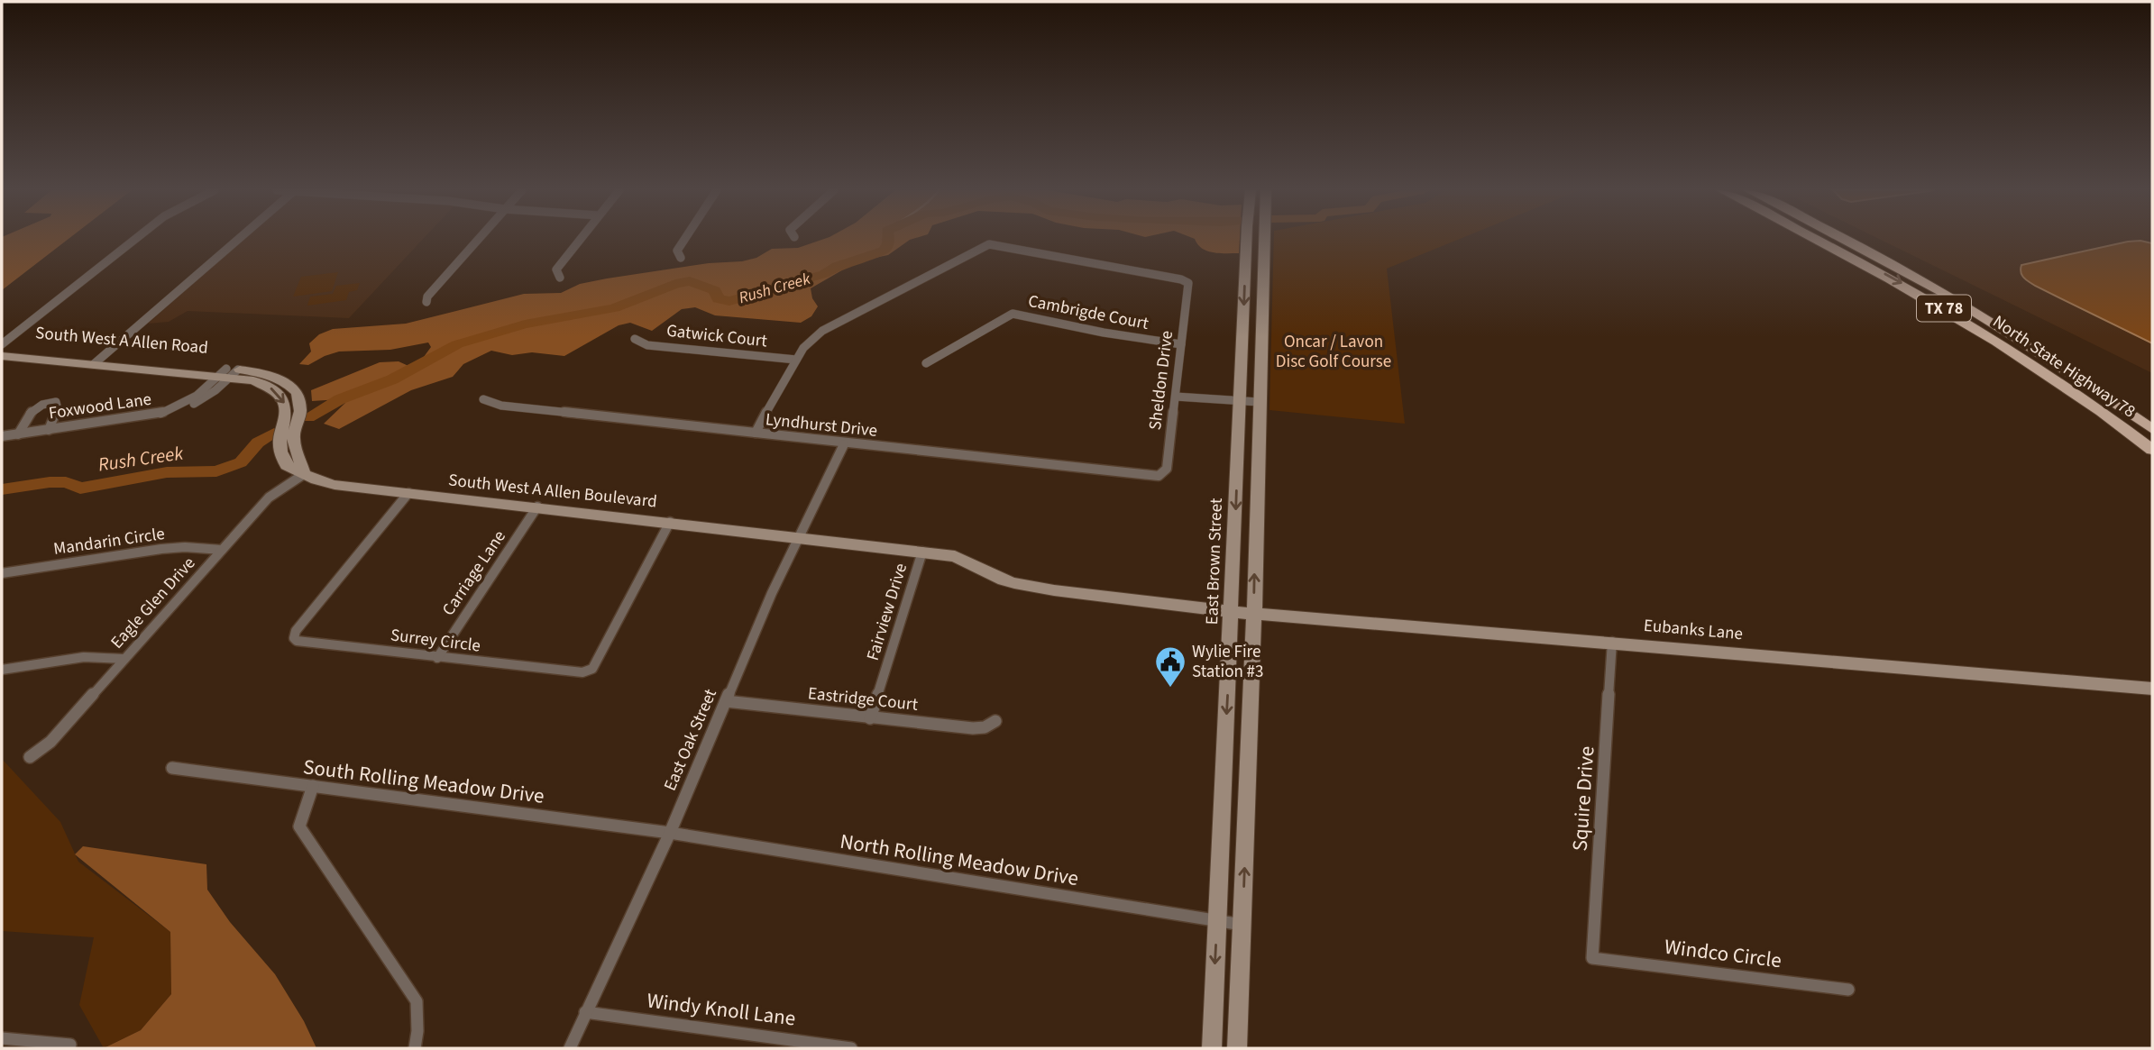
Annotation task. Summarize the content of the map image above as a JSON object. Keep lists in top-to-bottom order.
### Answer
{
  "streets": {
    "main road": [
      "TX 78",
      "North State Highway 78",
      "South West A Allen Boulevard",
      "East Brown Street",
      "Eubanks Lane"
    ],
    "street": [
      "Cambrigde Court",
      "Gatwick Court",
      "Sheldon Drive",
      "Foxwood Lane",
      "Lyndhurst Drive",
      "Mandarin Circle",
      "Carriage Lane",
      "Eagle Glen Drive",
      "Fairview Drive",
      "Surrey Circle",
      "Eastridge Court",
      "East Oak Street",
      "South Rolling Meadow Drive",
      "Squire Drive",
      "North Rolling Meadow Drive",
      "Windco Circle",
      "Windy Knoll Lane"
    ]
  },
  "crossings": [
    ["Cambrigde Court", "Sheldon Drive"],
    ["Gatwick Court", "Sheldon Drive"],
    ["Sheldon Drive", "Lyndhurst Drive"],
    ["Lyndhurst Drive", "East Oak Street"],
    ["South West A Allen Boulevard", "Carriage Lane"],
    ["South West A Allen Boulevard", "Eagle Glen Drive"],
    ["South West A Allen Boulevard", "Fairview Drive"],
    ["South West A Allen Boulevard", "Eubanks Lane"],
    ["South West A Allen Boulevard", "Surrey Circle"],
    ["South West A Allen Boulevard", "East Oak Street"],
    ["Mandarin Circle", "Eagle Glen Drive"],
    ["East Brown Street", "Eubanks Lane"],
    ["East Brown Street", "North Rolling Meadow Drive"],
    ["Carriage Lane", "Surrey Circle"],
    ["Fairview Drive", "Eubanks Lane"],
    ["Fairview Drive", "Eastridge Court"],
    ["Eubanks Lane", "Squire Drive"],
    ["Eastridge Court", "East Oak Street"],
    ["East Oak Street", "South Rolling Meadow Drive"],
    ["East Oak Street", "North Rolling Meadow Drive"],
    ["East Oak Street", "Windy Knoll Lane"],
    ["South Rolling Meadow Drive", "North Rolling Meadow Drive"],
    ["Squire Drive", "Windco Circle"]
  ],
  "water": ["Rush Creek"],
  "parks": ["Oncar / Lavon Disc Golf Course"],
  "places": {
    "public building": ["Wylie Fire Station #3"]
  }
}
